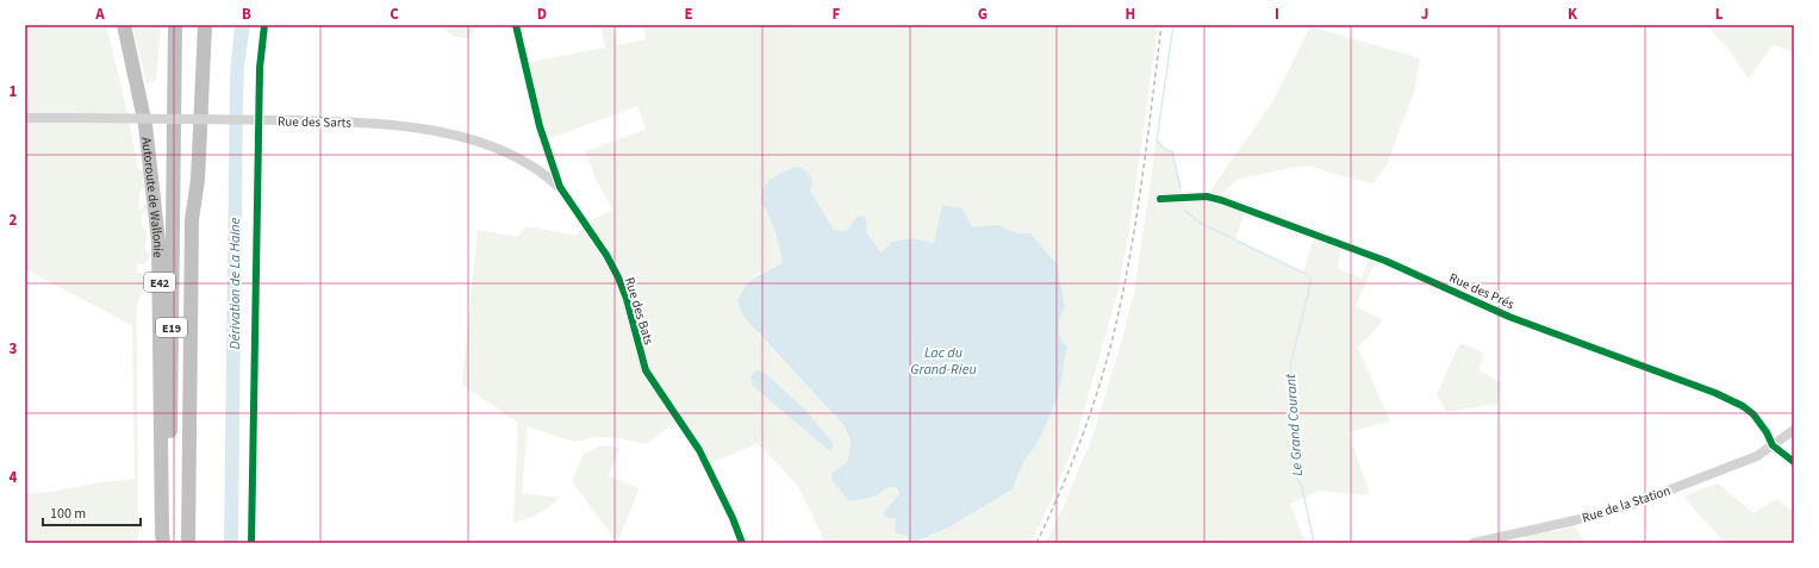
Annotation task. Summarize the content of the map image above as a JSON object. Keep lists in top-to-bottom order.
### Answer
{
  "streets": {
    "highway": ["Autoroute de Wallonie", "E42", "E19"],
    "street": [
      "Rue des Sarts",
      "Rue des Prés",
      "Rue des Bats",
      "Rue de la Station"
    ]
  },
  "crossings": [
    ["Rue des Sarts", "Rue des Bats"],
    ["Rue des Prés", "Rue de la Station"]
  ],
  "water": ["Dérivation de La Haine", "Lac du Grand-Rieu", "Le Grand Courant"],
  "scale_bar": "100 m",
  "grid": {
    "columns": [
      "A",
      "B",
      "C",
      "D",
      "E",
      "F",
      "G",
      "H",
      "I",
      "J",
      "K",
      "L"
    ],
    "rows": [
      "1",
      "2",
      "3",
      "4"
    ]
  }
}
